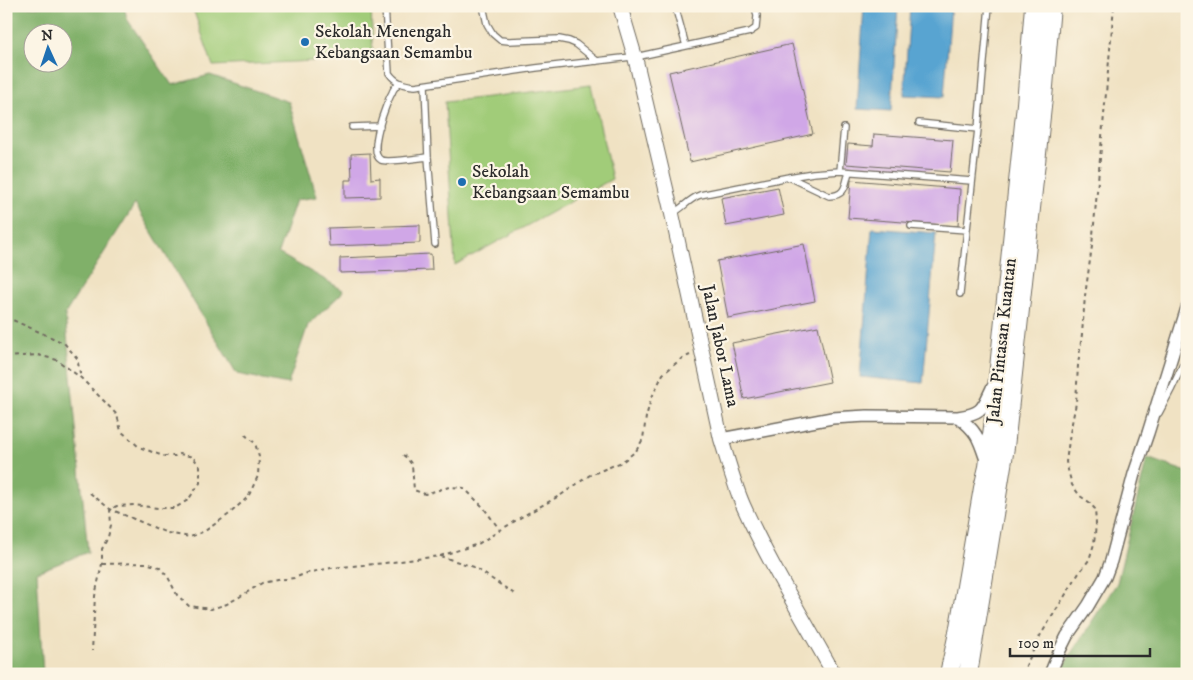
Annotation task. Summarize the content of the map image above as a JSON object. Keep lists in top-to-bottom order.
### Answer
{
  "streets": {
    "highway": ["Jalan Pintasan Kuantan"],
    "street": ["Jalan Jabor Lama"]
  },
  "places": ["Sekolah Menengah Kebangsaan Semambu", "Sekolah Kebangsaan Semambu"],
  "scale_bar": "100 m",
  "north": "top"
}
